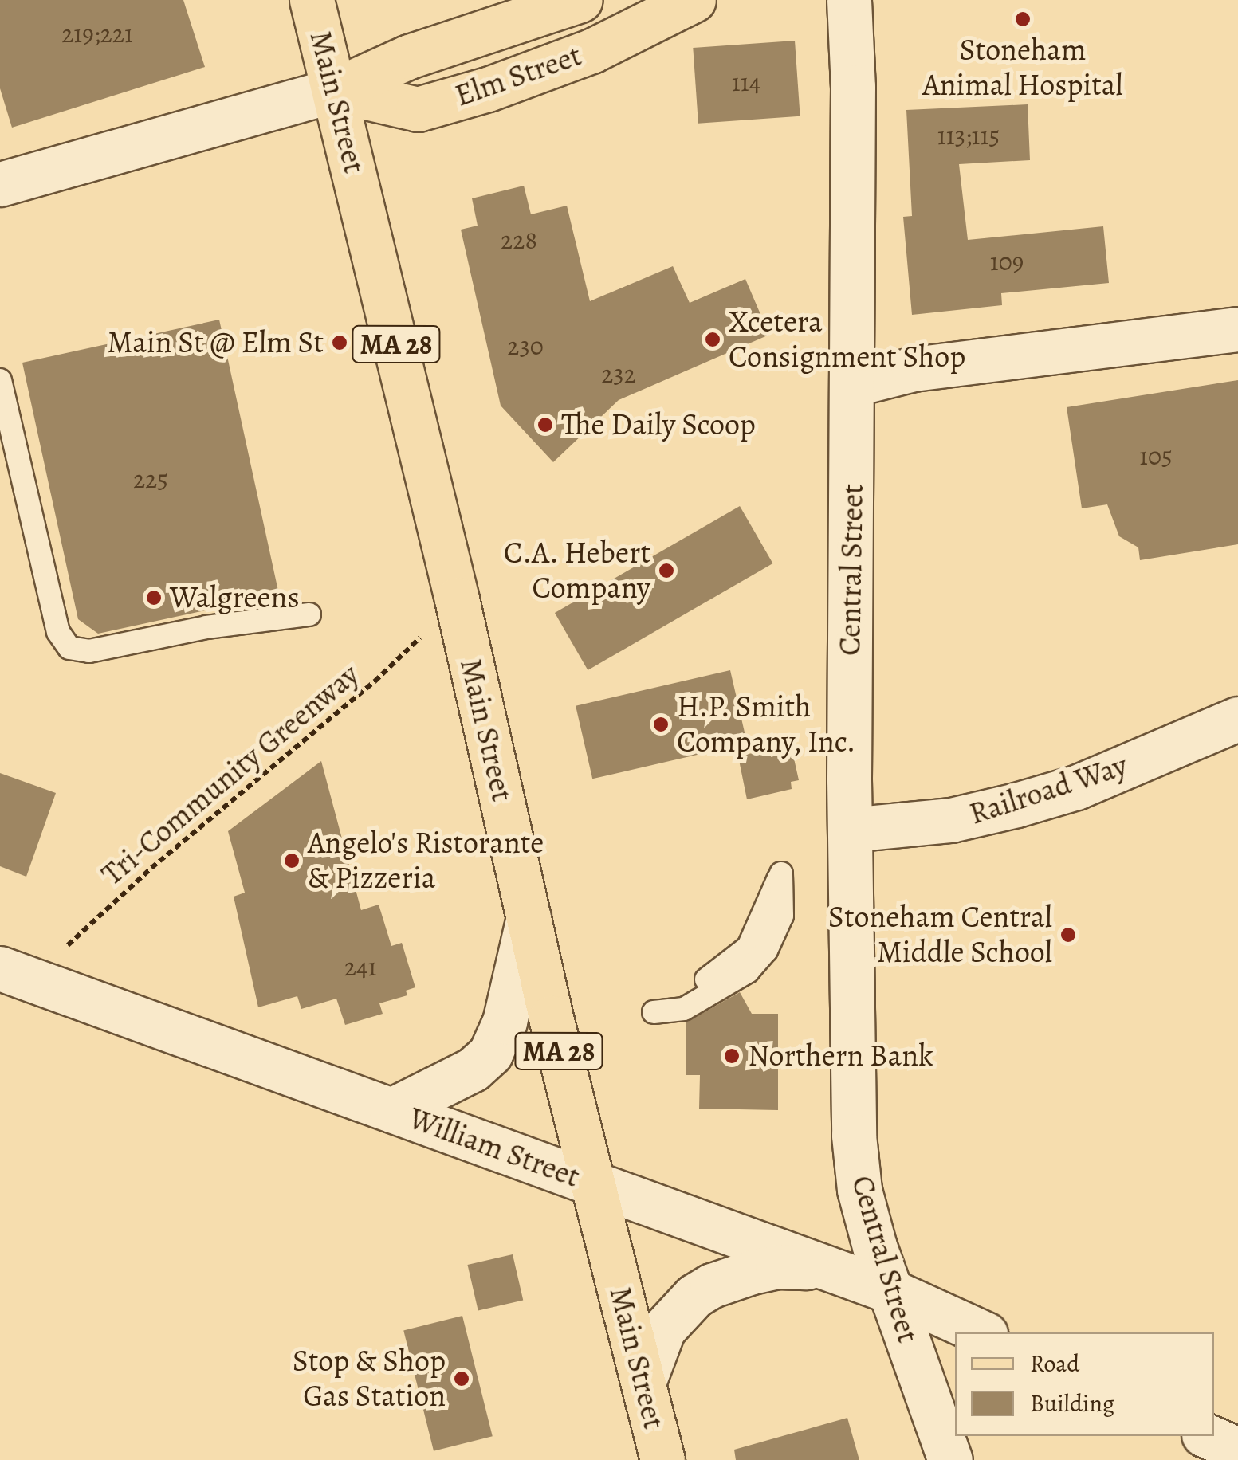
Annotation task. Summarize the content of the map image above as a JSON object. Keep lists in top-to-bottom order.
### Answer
{
  "streets": {
    "main road": ["Elm Street", "Main Street", "MA 28"],
    "street": ["Central Street", "Railroad Way", "William Street"],
    "path": ["Tri-Community Greenway"]
  },
  "crossings": [
    ["Elm Street", "Main Street"],
    ["Main Street", "Tri-Community Greenway"],
    ["Main Street", "William Street"],
    ["Central Street", "Railroad Way"],
    ["Central Street", "William Street"],
    ["Tri-Community Greenway", "William Street"]
  ],
  "places": [
    "Stoneham Animal Hospital",
    "Xcetera Consignment Shop",
    "Main St @ Elm St",
    "The Daily Scoop",
    "C.A. Hebert Company",
    "Walgreens",
    "H.P. Smith Company, Inc.",
    "Angelo's Ristorante & Pizzeria",
    "Stoneham Central Middle School",
    "Northern Bank",
    "Stop & Shop Gas Station"
  ],
  "house_numbers": [
    "219;221",
    "114",
    "113;115",
    "228",
    "109",
    "230",
    "232",
    "105",
    "225",
    "241"
  ],
  "legend": ["Road", "Building"]
}
